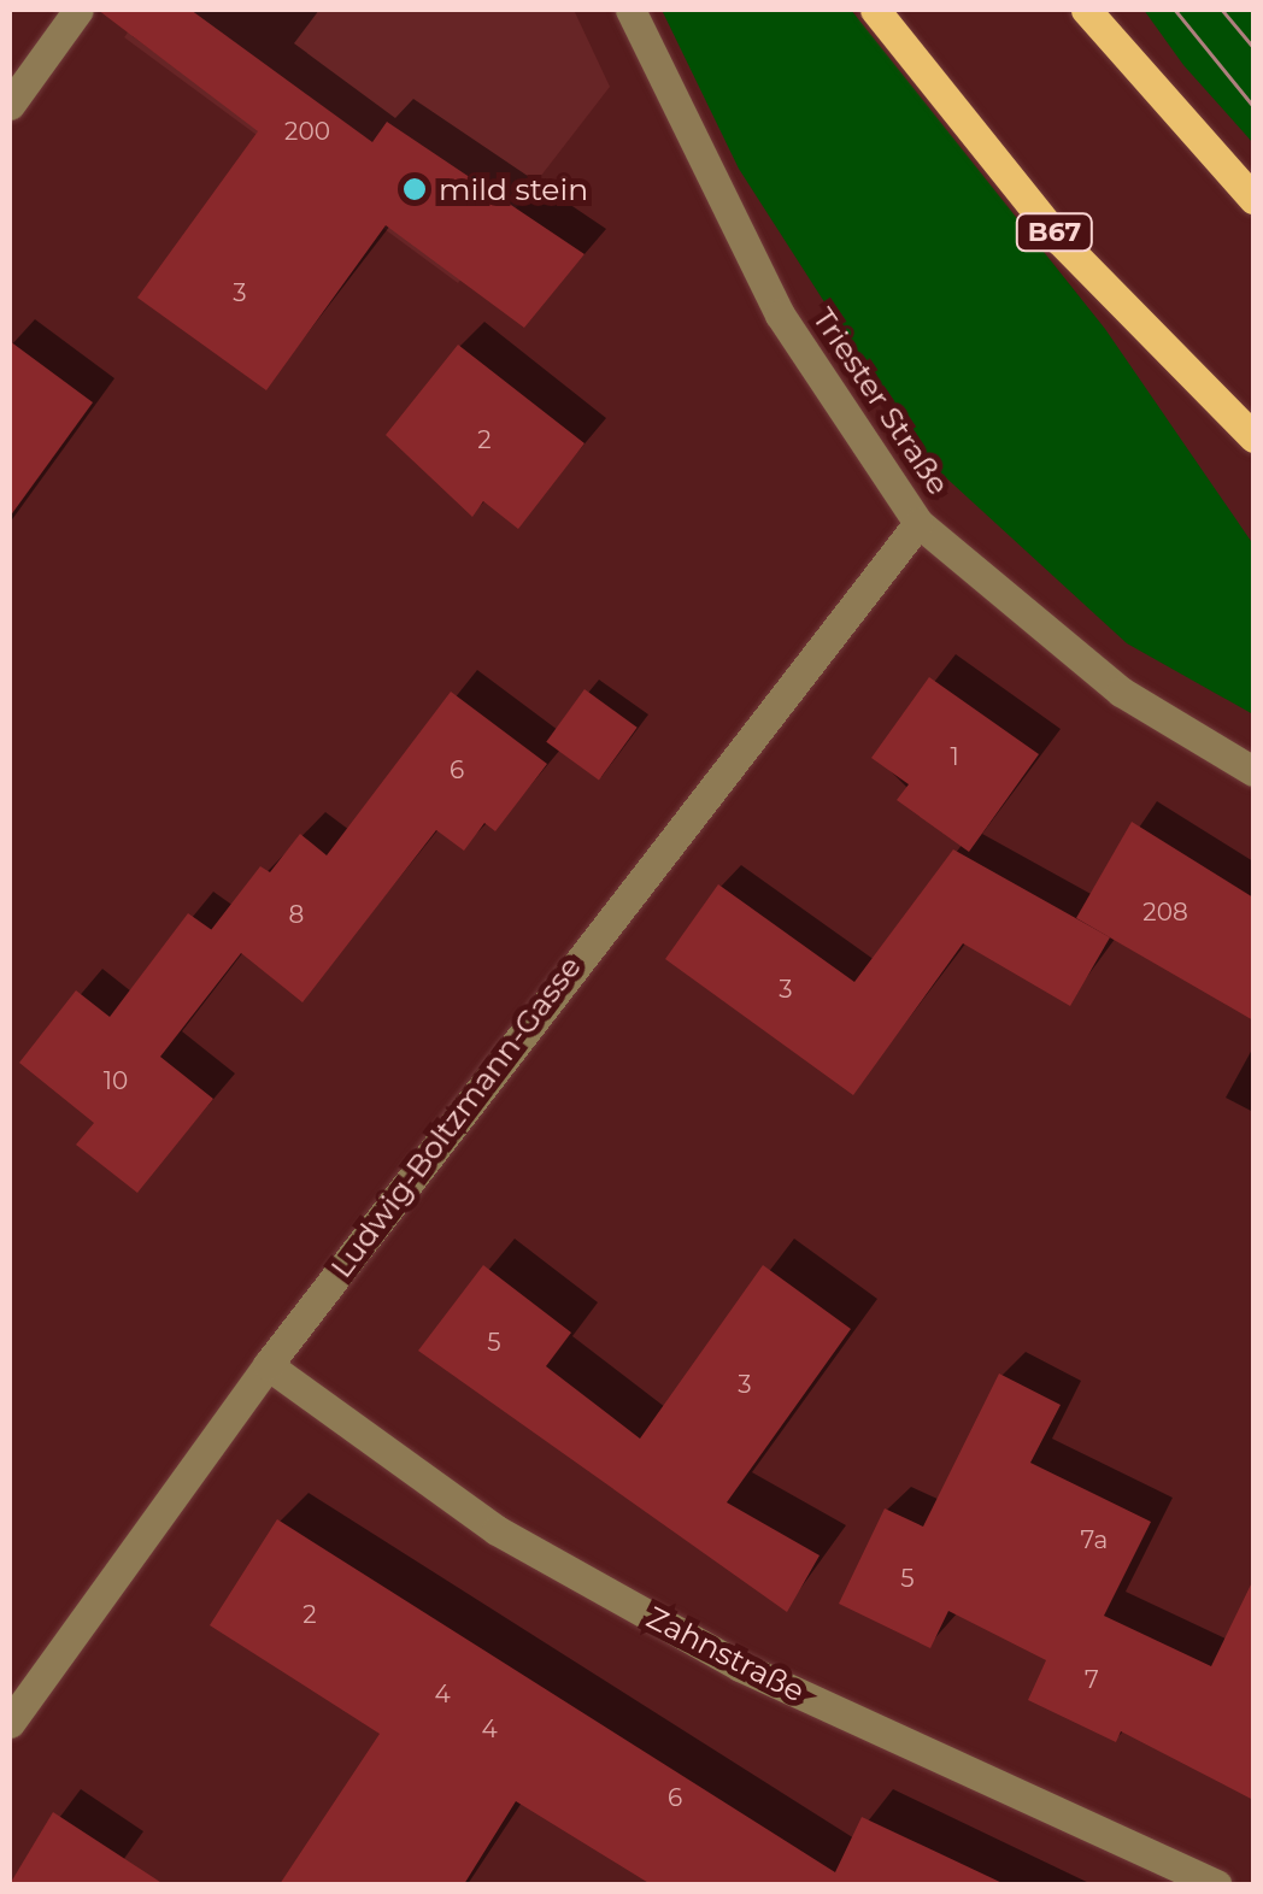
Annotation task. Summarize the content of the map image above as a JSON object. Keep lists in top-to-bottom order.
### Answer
{
  "streets": {
    "main road": ["B67"],
    "street": ["Triester Straße", "Ludwig-Boltzmann-Gasse", "Zahnstraße"]
  },
  "crossings": [
    ["Triester Straße", "Ludwig-Boltzmann-Gasse"],
    ["Ludwig-Boltzmann-Gasse", "Zahnstraße"]
  ],
  "places": ["mild stein"],
  "house_numbers": [
    "200",
    "3",
    "2",
    "1",
    "6",
    "208",
    "8",
    "3",
    "10",
    "5",
    "3",
    "7a",
    "5",
    "2",
    "7",
    "4",
    "4",
    "6"
  ]
}
